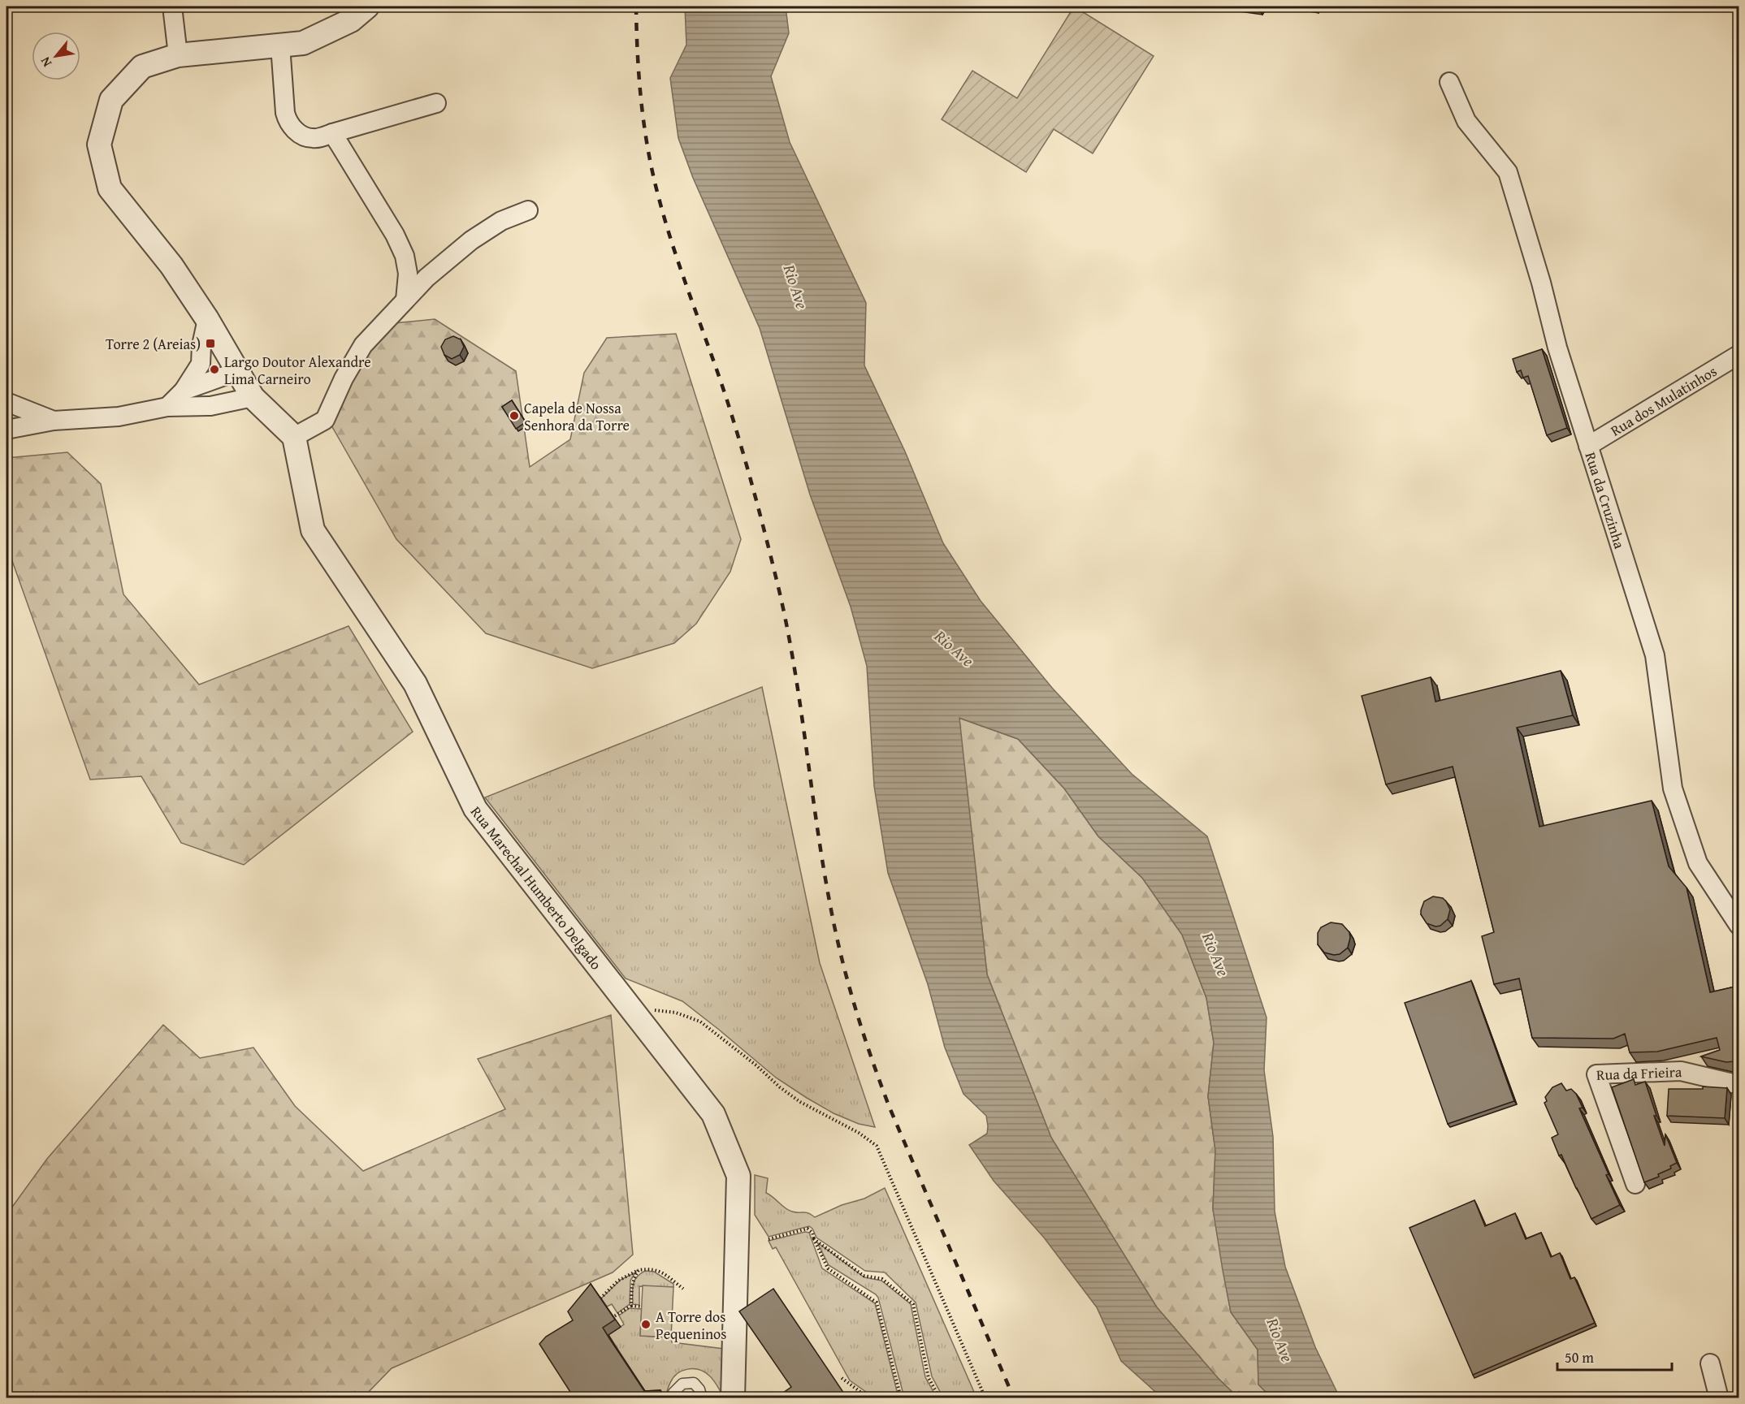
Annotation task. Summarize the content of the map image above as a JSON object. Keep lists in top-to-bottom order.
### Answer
{
  "streets": {
    "street": [
      "Rua dos Mulatinhos",
      "Rua da Cruzinha",
      "Rua Marechal Humberto Delgado",
      "Rua da Frieira"
    ]
  },
  "crossings": [
    ["Rua dos Mulatinhos", "Rua da Cruzinha"]
  ],
  "water": ["Rio Ave"],
  "places": {
    "transit": ["Torre 2 (Areias)"],
    "other": ["Largo Doutor Alexandre Lima Carneiro", "Capela de Nossa Senhora da Torre", "A Torre dos Pequeninos"]
  },
  "scale_bar": "50 m",
  "north": "bottom left"
}
